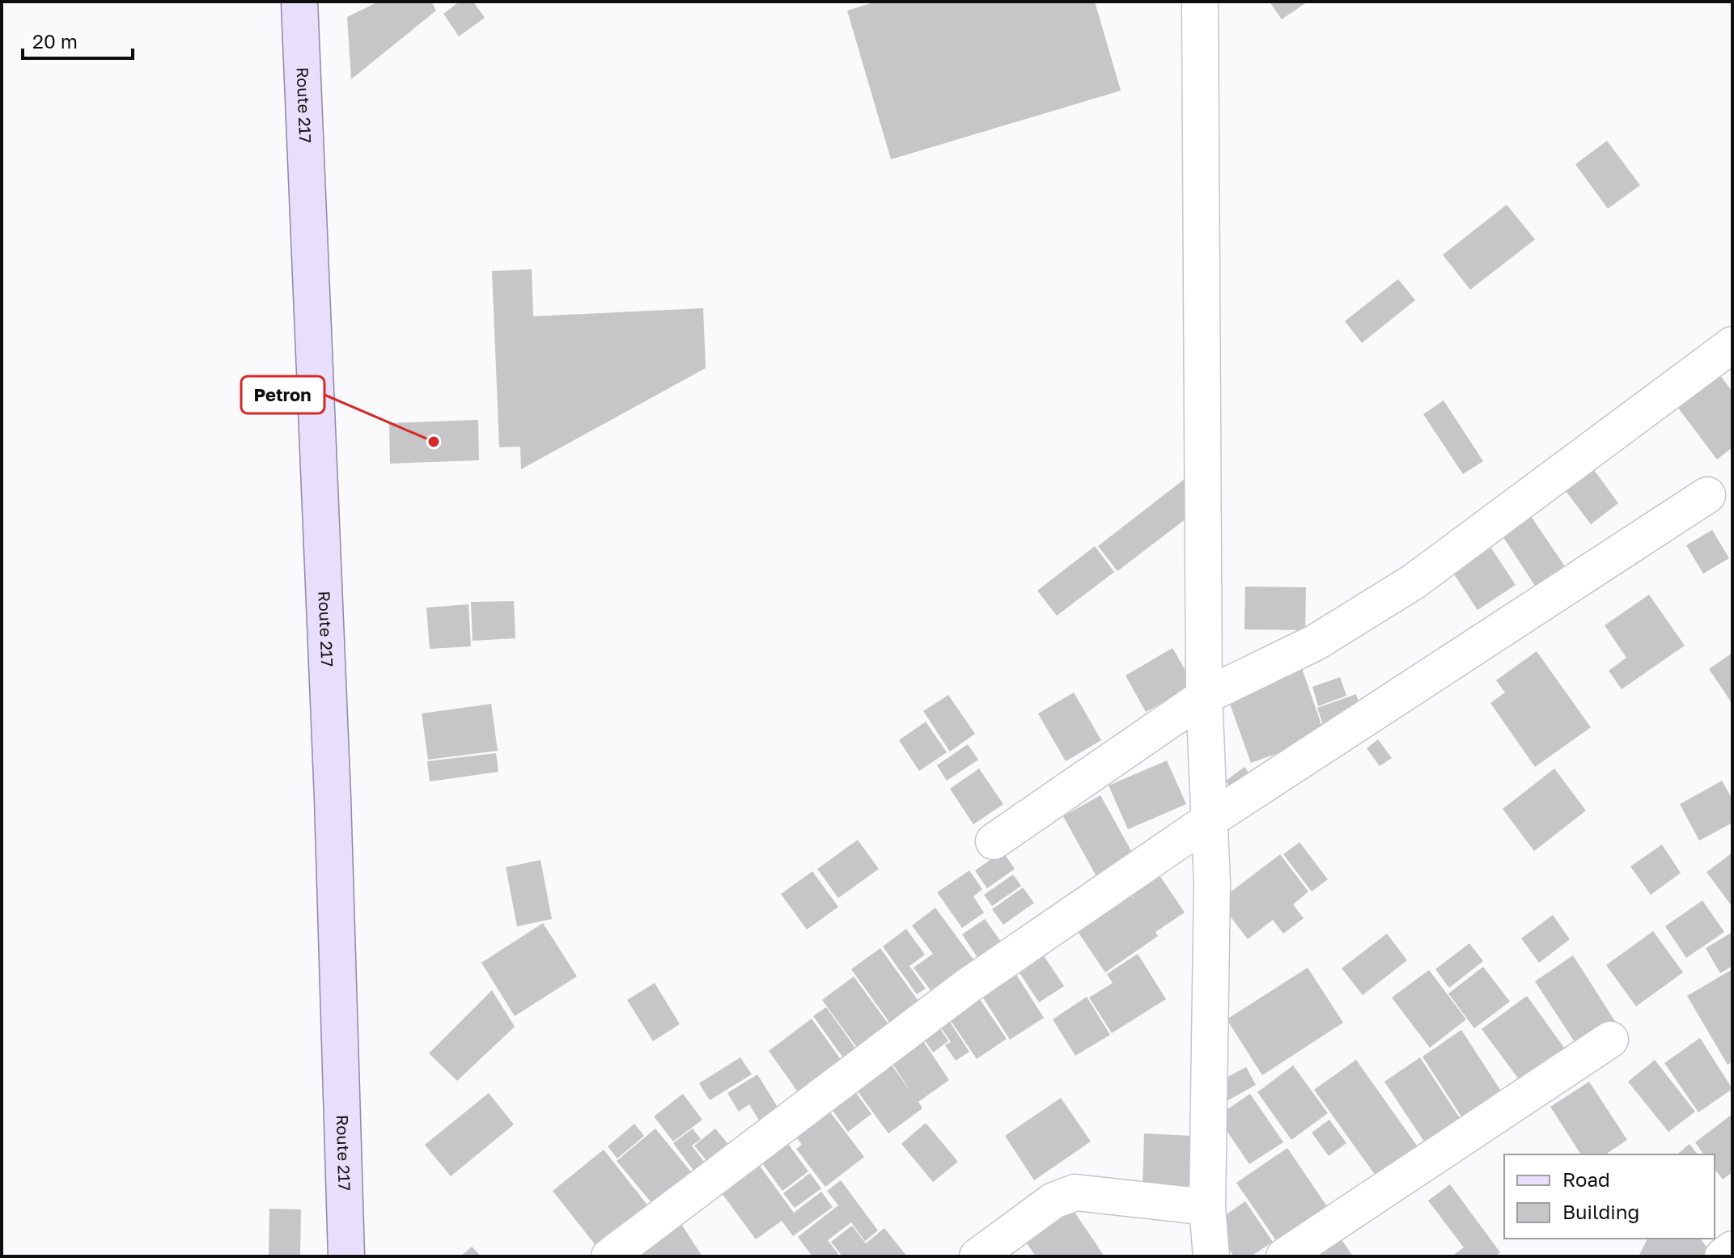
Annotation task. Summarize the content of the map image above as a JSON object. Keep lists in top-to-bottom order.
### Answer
{
  "streets": {
    "main road": ["Route 217"]
  },
  "places": ["Petron"],
  "legend": ["Road", "Building"],
  "scale_bar": "20 m"
}
